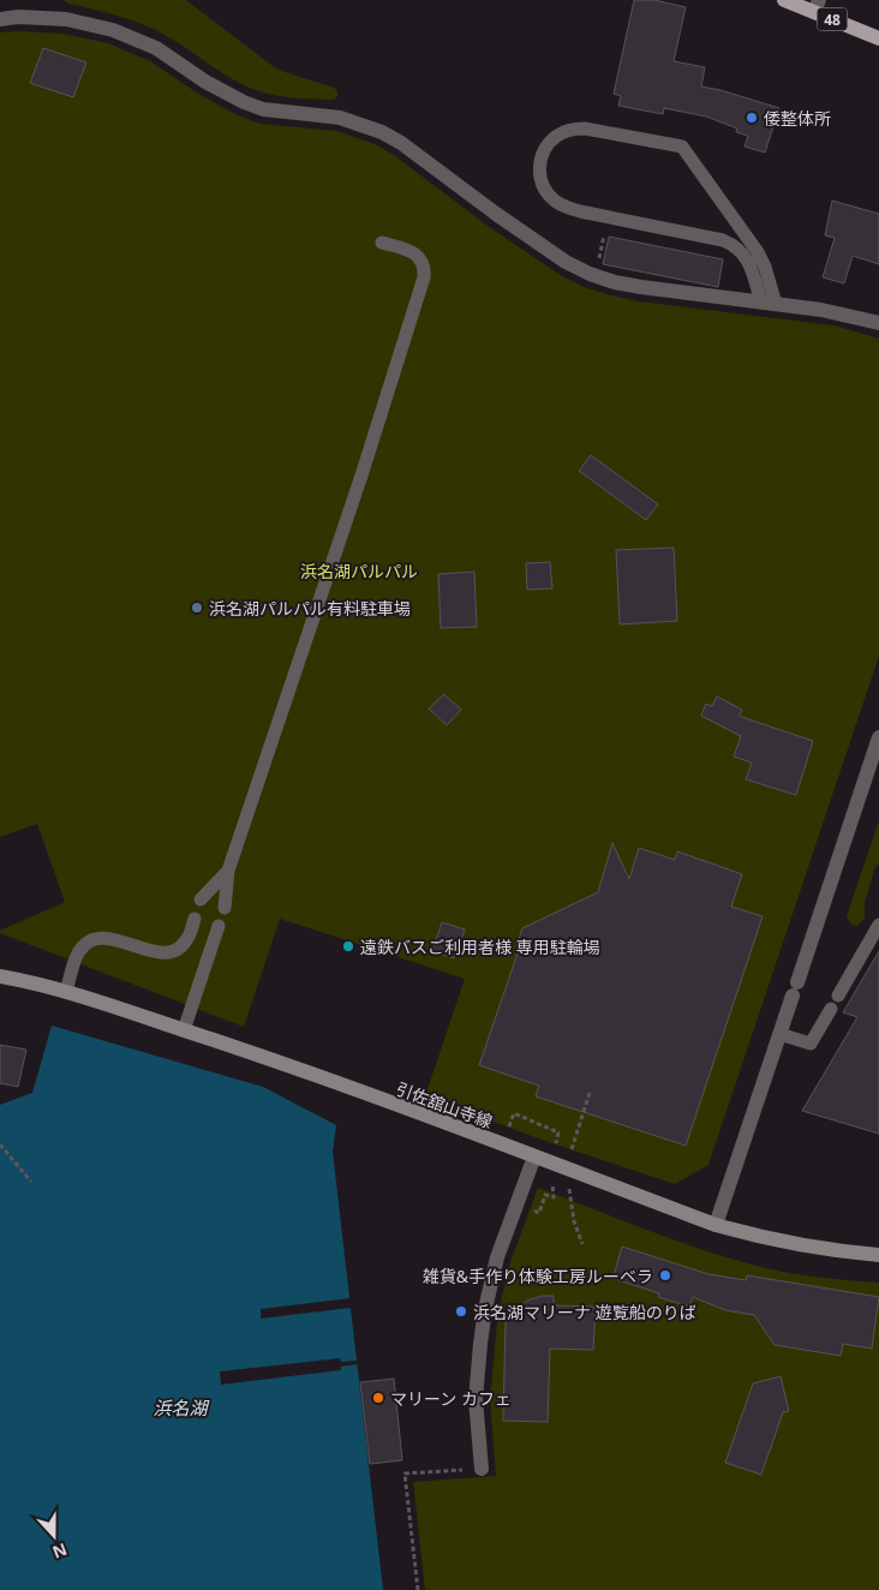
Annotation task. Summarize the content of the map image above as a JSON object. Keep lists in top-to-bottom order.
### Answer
{
  "streets": {
    "main road": ["48", "引佐舘山寺線"]
  },
  "water": ["浜名湖"],
  "parks": ["浜名湖パルパル"],
  "places": [
    "倭整体所",
    "浜名湖パルパル有料駐車場",
    "遠鉄バスご利用者様 専用駐輪場",
    "雑貨&手作り体験工房ルーベラ",
    "浜名湖マリーナ 遊覧船のりば",
    "マリーン カフェ"
  ],
  "north": "bottom"
}
